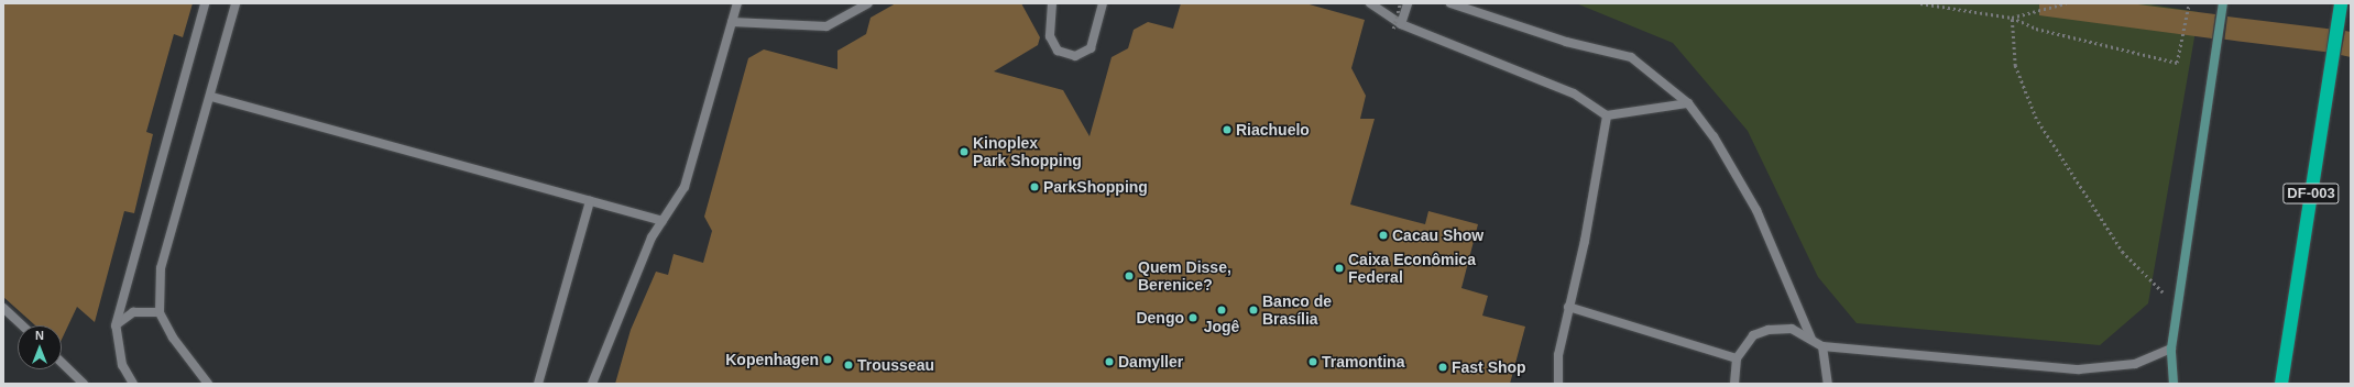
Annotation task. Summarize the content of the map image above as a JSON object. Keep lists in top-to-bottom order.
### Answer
{
  "streets": {
    "highway": ["DF-003"]
  },
  "places": [
    "Riachuelo",
    "Kinoplex Park Shopping",
    "ParkShopping",
    "Cacau Show",
    "Caixa Econômica Federal",
    "Quem Disse, Berenice?",
    "Jogê",
    "Banco de Brasília",
    "Dengo",
    "Kopenhagen",
    "Damyller",
    "Tramontina",
    "Trousseau",
    "Fast Shop"
  ],
  "north": "top"
}
